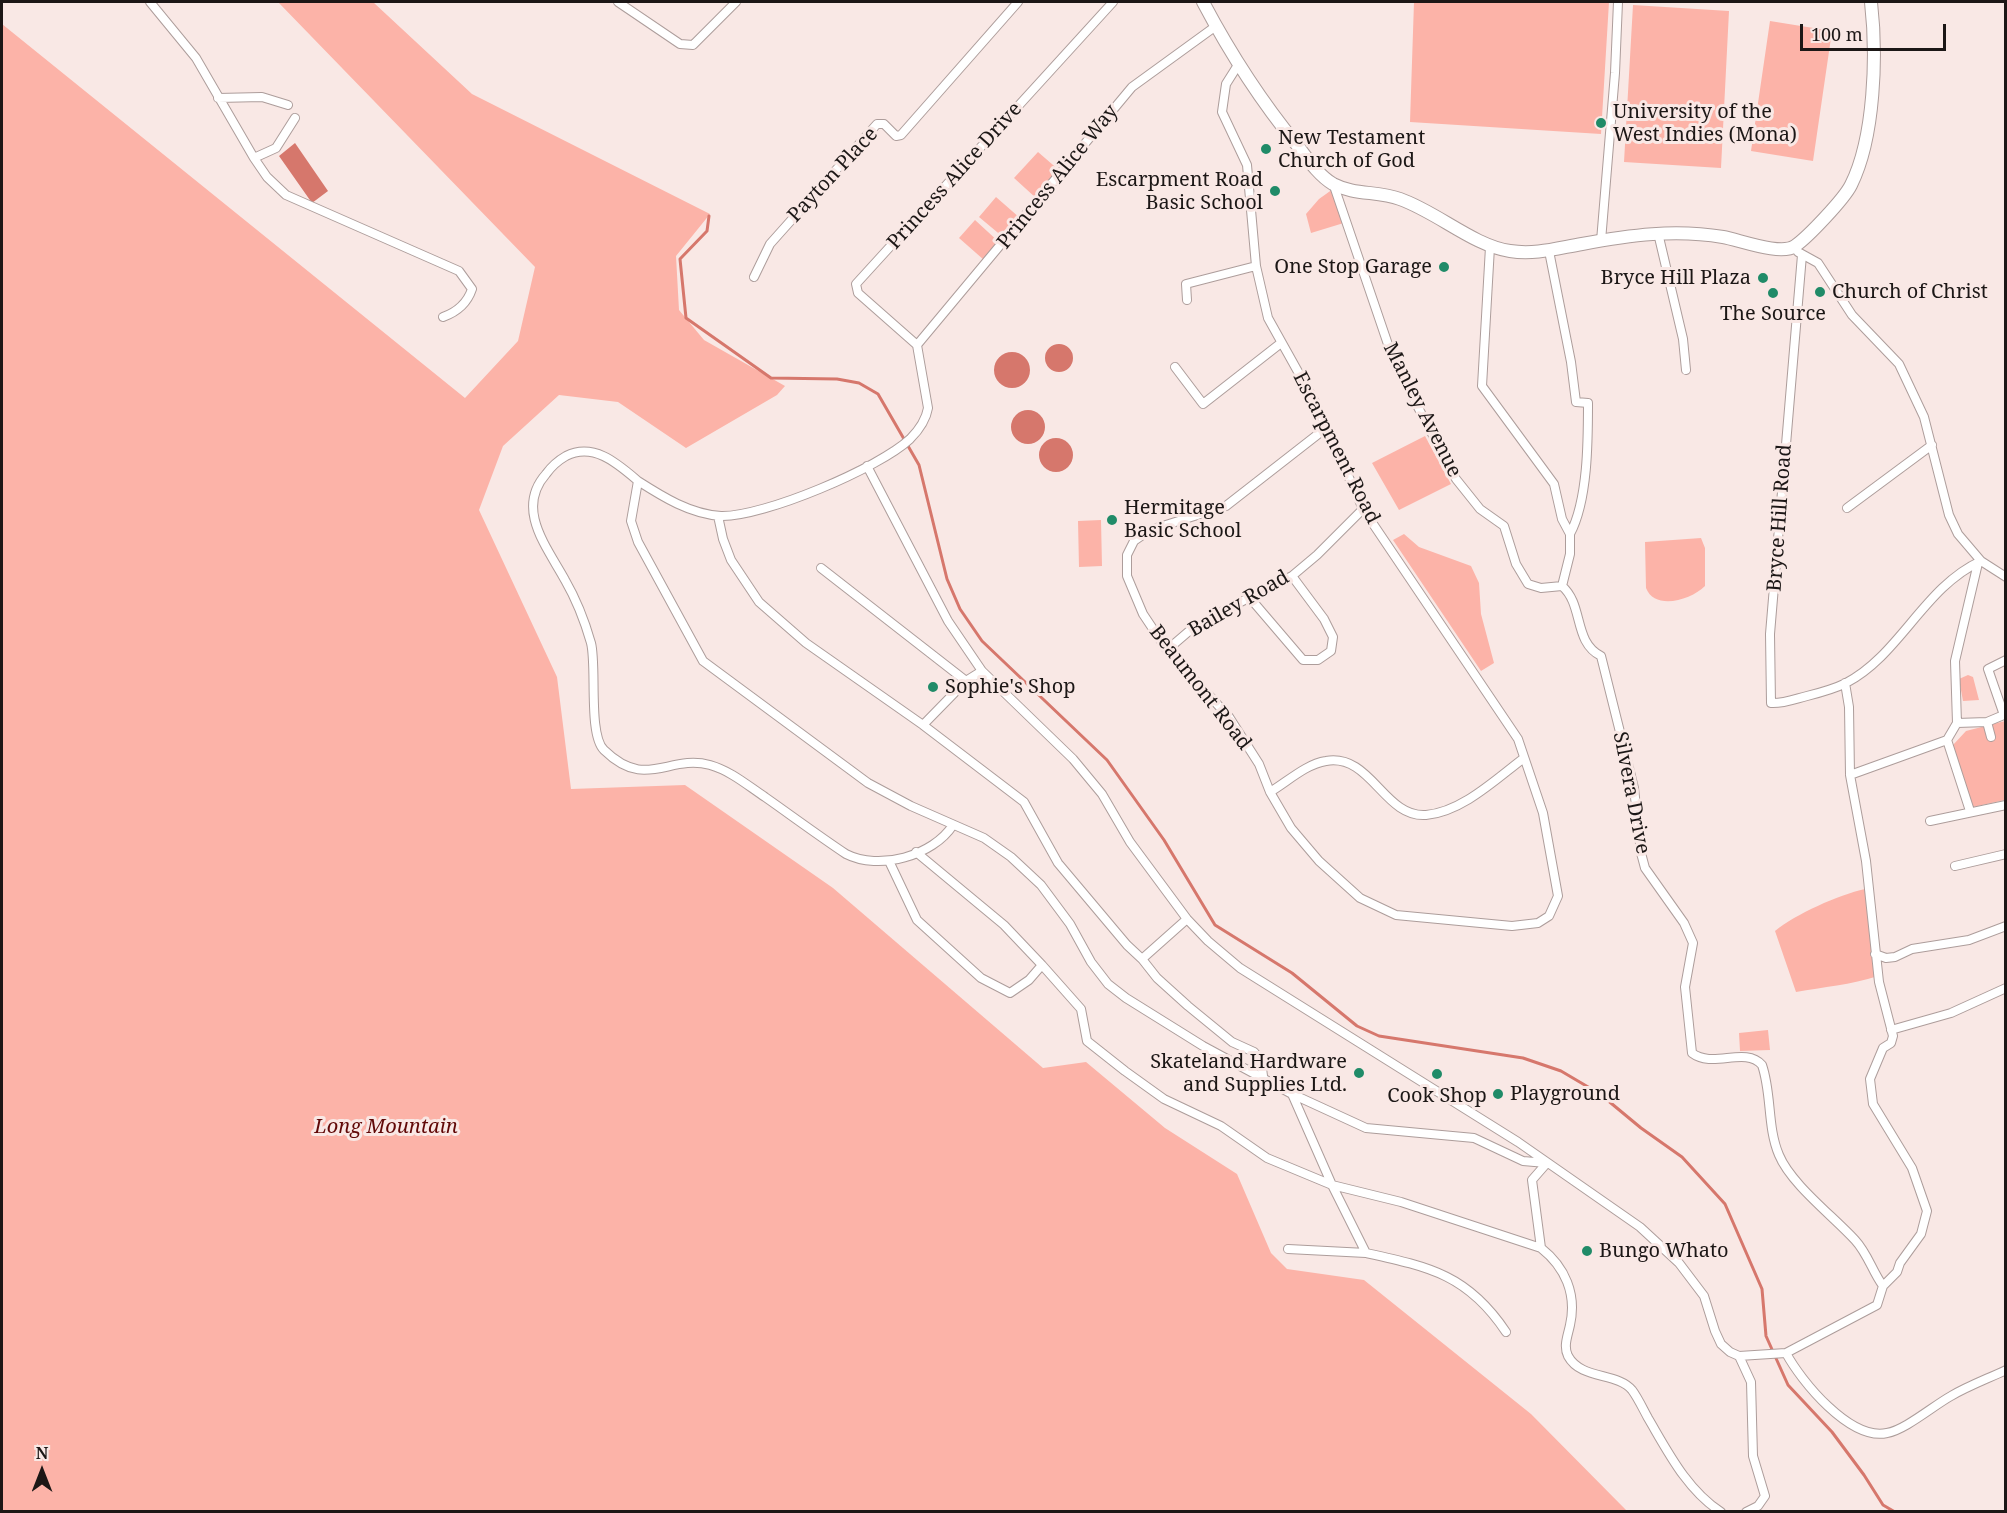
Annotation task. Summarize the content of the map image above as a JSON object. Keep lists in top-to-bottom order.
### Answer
{
  "streets": {
    "street": [
      "Payton Place",
      "Princess Alice Drive",
      "Princess Alice Way",
      "Manley Avenue",
      "Escarpment Road",
      "Bryce Hill Road",
      "Bailey Road",
      "Beaumont Road",
      "Silvera Drive"
    ]
  },
  "crossings": [
    ["Princess Alice Drive", "Princess Alice Way"],
    ["Manley Avenue", "Silvera Drive"],
    ["Escarpment Road", "Bailey Road"],
    ["Escarpment Road", "Beaumont Road"],
    ["Bailey Road", "Beaumont Road"]
  ],
  "parks": ["Long Mountain"],
  "places": [
    "University of the West Indies (Mona)",
    "New Testament Church of God",
    "Escarpment Road Basic School",
    "One Stop Garage",
    "Bryce Hill Plaza",
    "Church of Christ",
    "The Source",
    "Hermitage Basic School",
    "Sophie's Shop",
    "Skateland Hardware and Supplies Ltd.",
    "Cook Shop",
    "Playground",
    "Bungo Whato"
  ],
  "scale_bar": "100 m",
  "north": "top"
}
